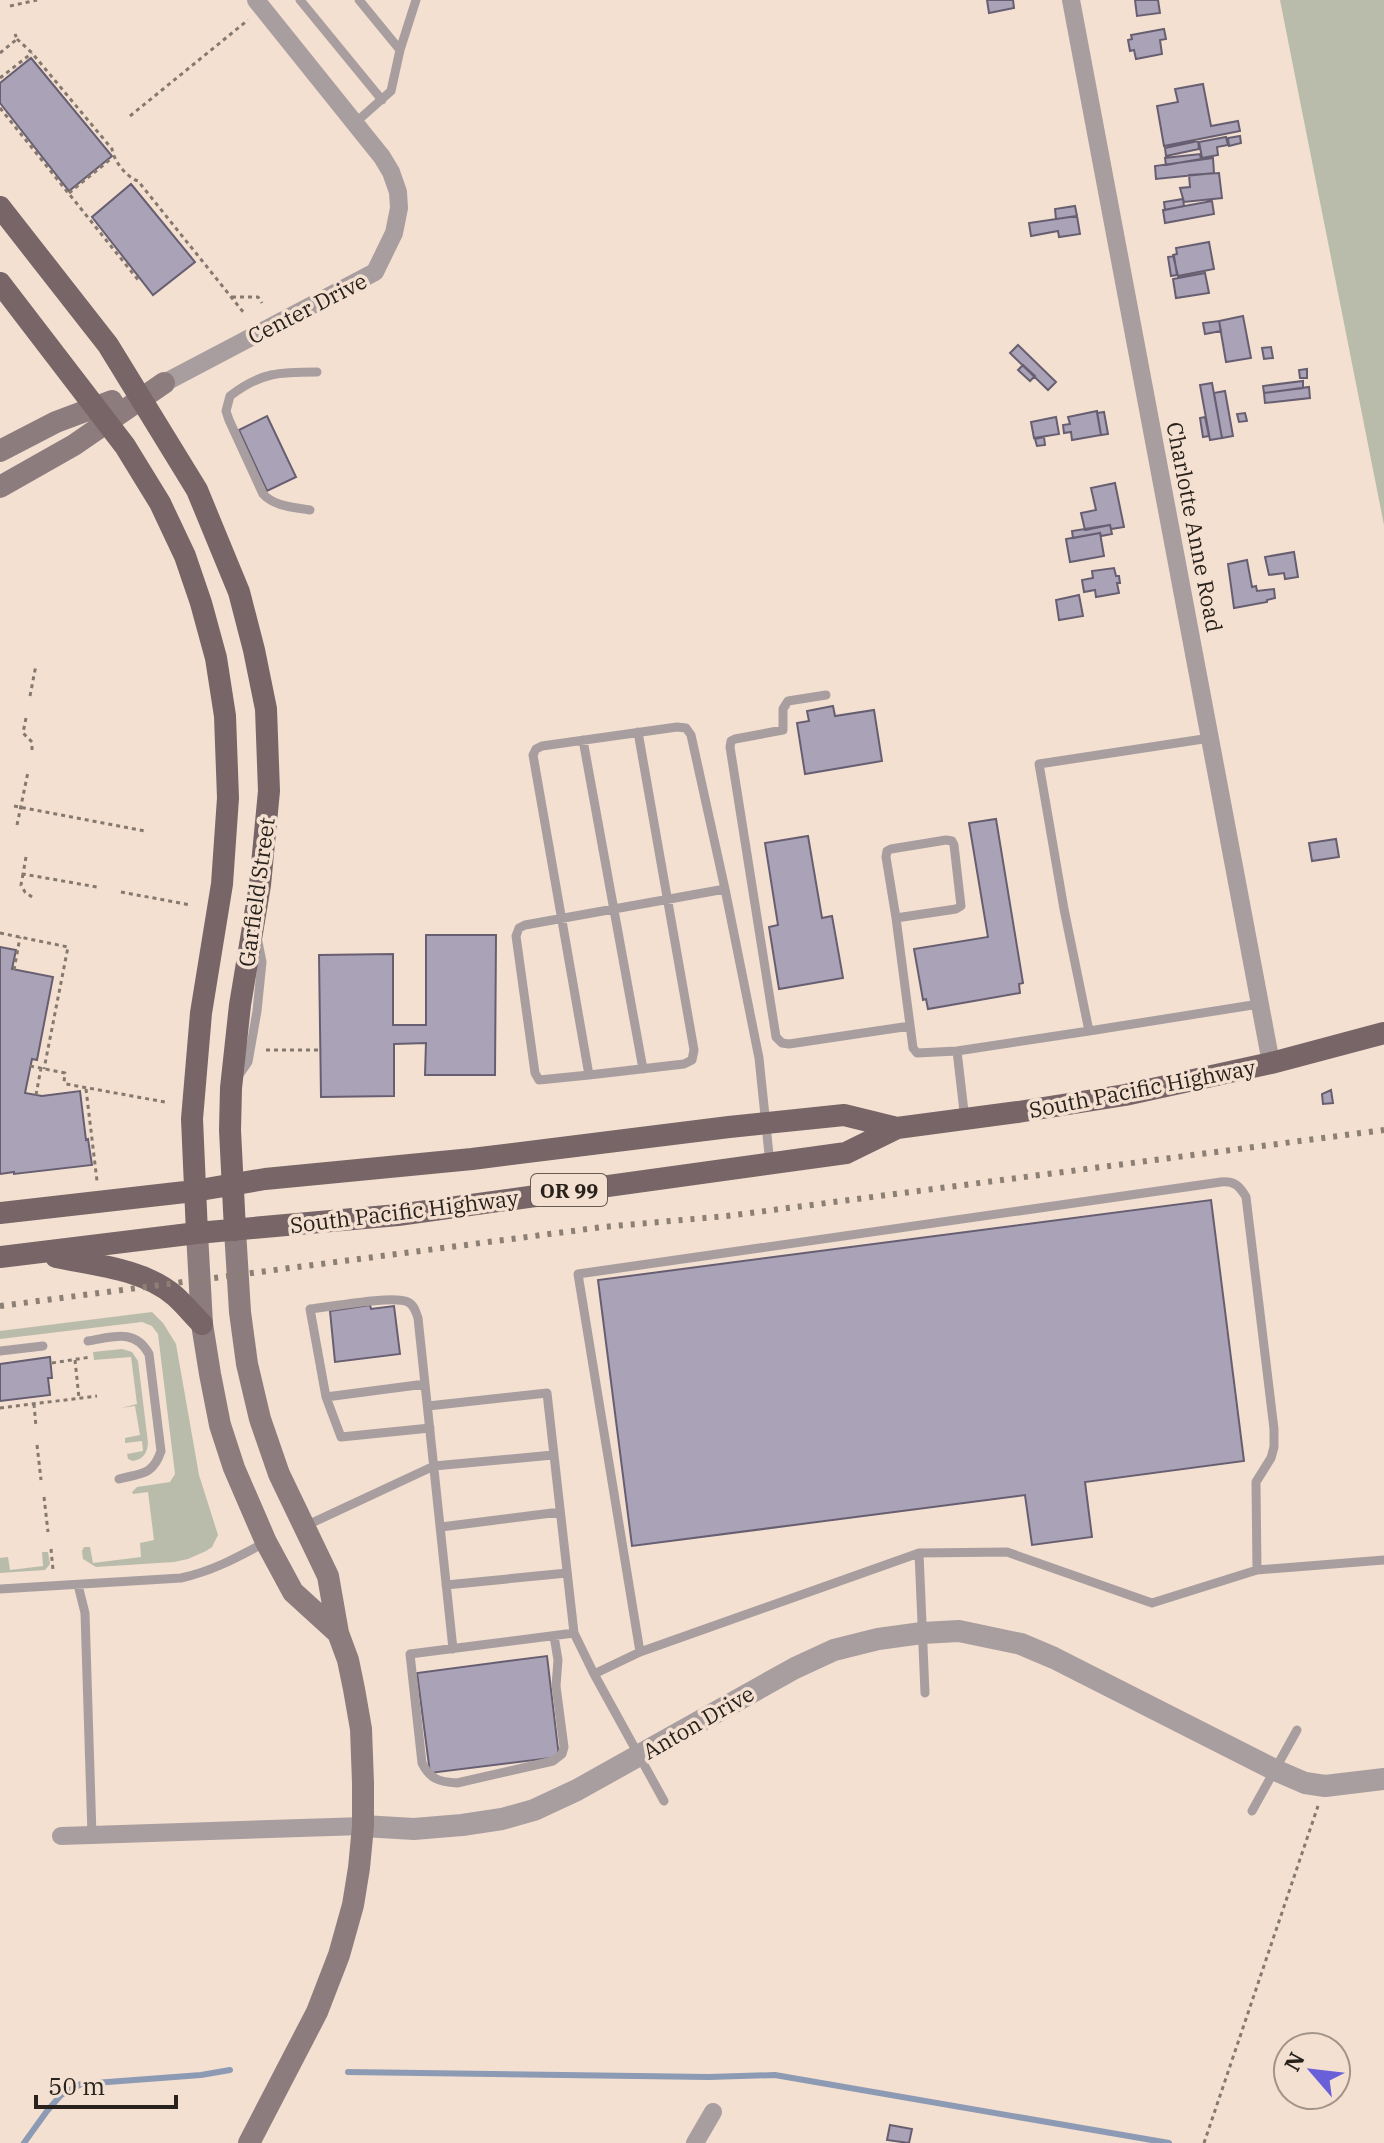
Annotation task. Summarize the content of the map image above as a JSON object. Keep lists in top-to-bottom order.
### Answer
{
  "streets": {
    "main road": [
      "Center Drive",
      "Garfield Street",
      "South Pacific Highway",
      "OR 99"
    ],
    "street": ["Charlotte Anne Road", "Anton Drive"]
  },
  "crossings": [
    ["Center Drive", "Garfield Street"],
    ["Charlotte Anne Road", "South Pacific Highway"],
    ["Garfield Street", "South Pacific Highway"],
    ["Garfield Street", "Anton Drive"]
  ],
  "scale_bar": "50 m",
  "north": "top left"
}
